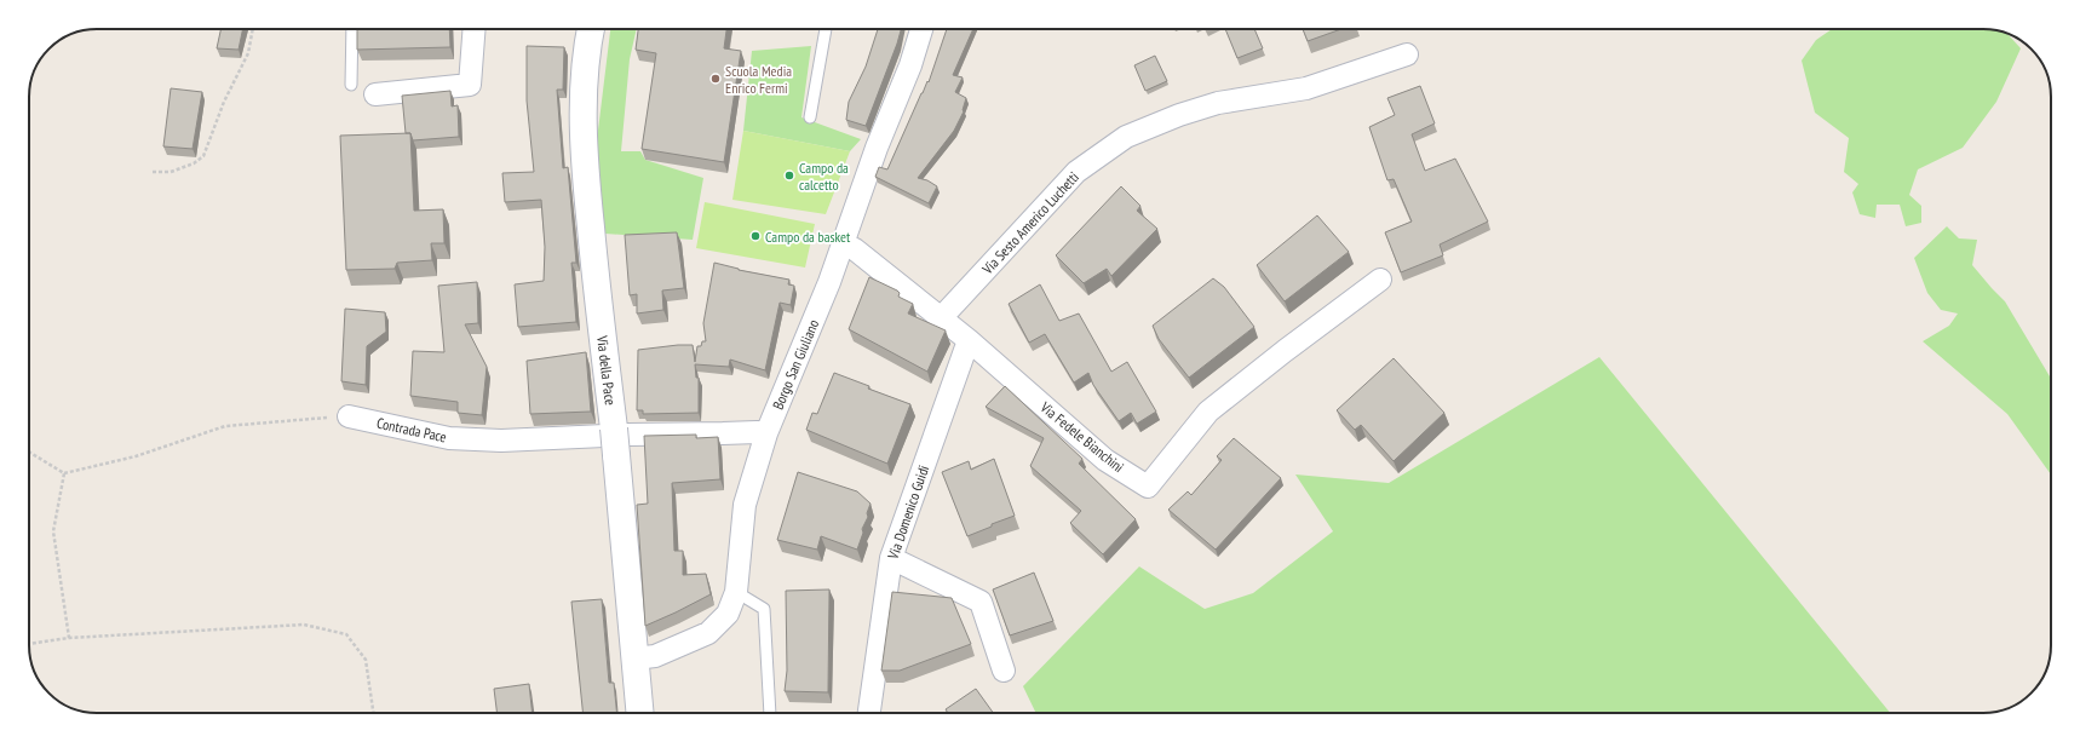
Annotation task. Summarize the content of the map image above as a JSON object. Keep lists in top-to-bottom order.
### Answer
{
  "streets": {
    "main road": ["Via della Pace"],
    "street": [
      "Via Sesto Americo Luchetti",
      "Borgo San Giuliano",
      "Contrada Pace",
      "Via Fedele Bianchini",
      "Via Domenico Guidi"
    ]
  },
  "crossings": [
    ["Via Sesto Americo Luchetti", "Via Fedele Bianchini"],
    ["Borgo San Giuliano", "Via della Pace"],
    ["Borgo San Giuliano", "Contrada Pace"],
    ["Borgo San Giuliano", "Via Fedele Bianchini"],
    ["Via Fedele Bianchini", "Via Domenico Guidi"]
  ],
  "places": ["Scuola Media Enrico Fermi", "Campo da calcetto", "Campo da basket"]
}
